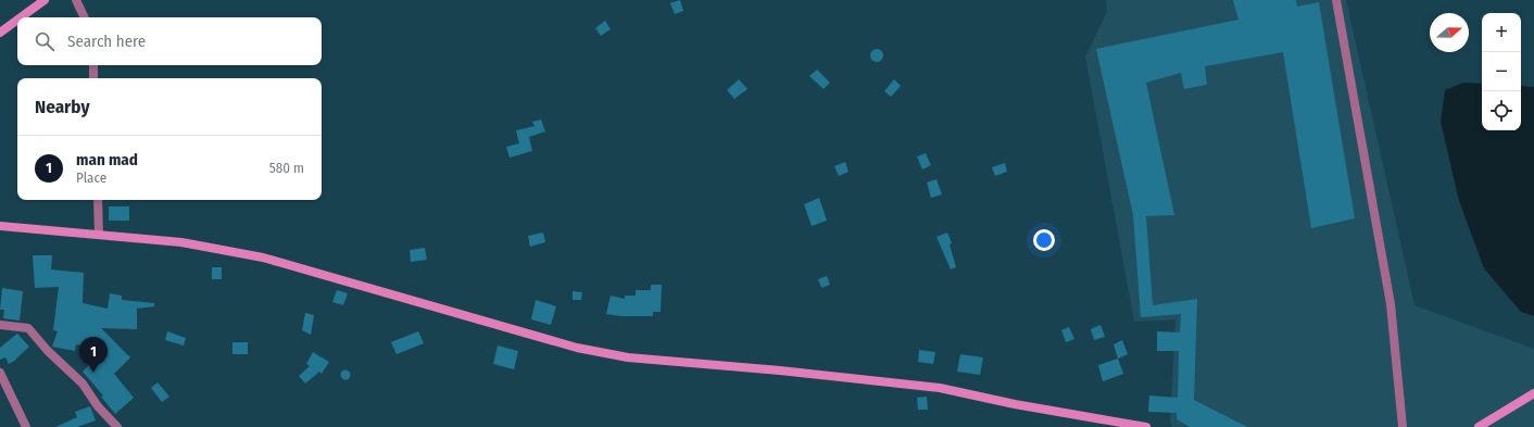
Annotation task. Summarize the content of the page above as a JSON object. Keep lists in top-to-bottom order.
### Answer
{
  "north": "right",
  "page": {
    "map_buttons": ["+", "−"],
    "search": "Search here",
    "heading": "Nearby",
    "list": [
      {
        "mark": "1",
        "name": "man mad",
        "note": "Place",
        "value": "580 m"
      }
    ],
    "pins": "1"
  }
}
